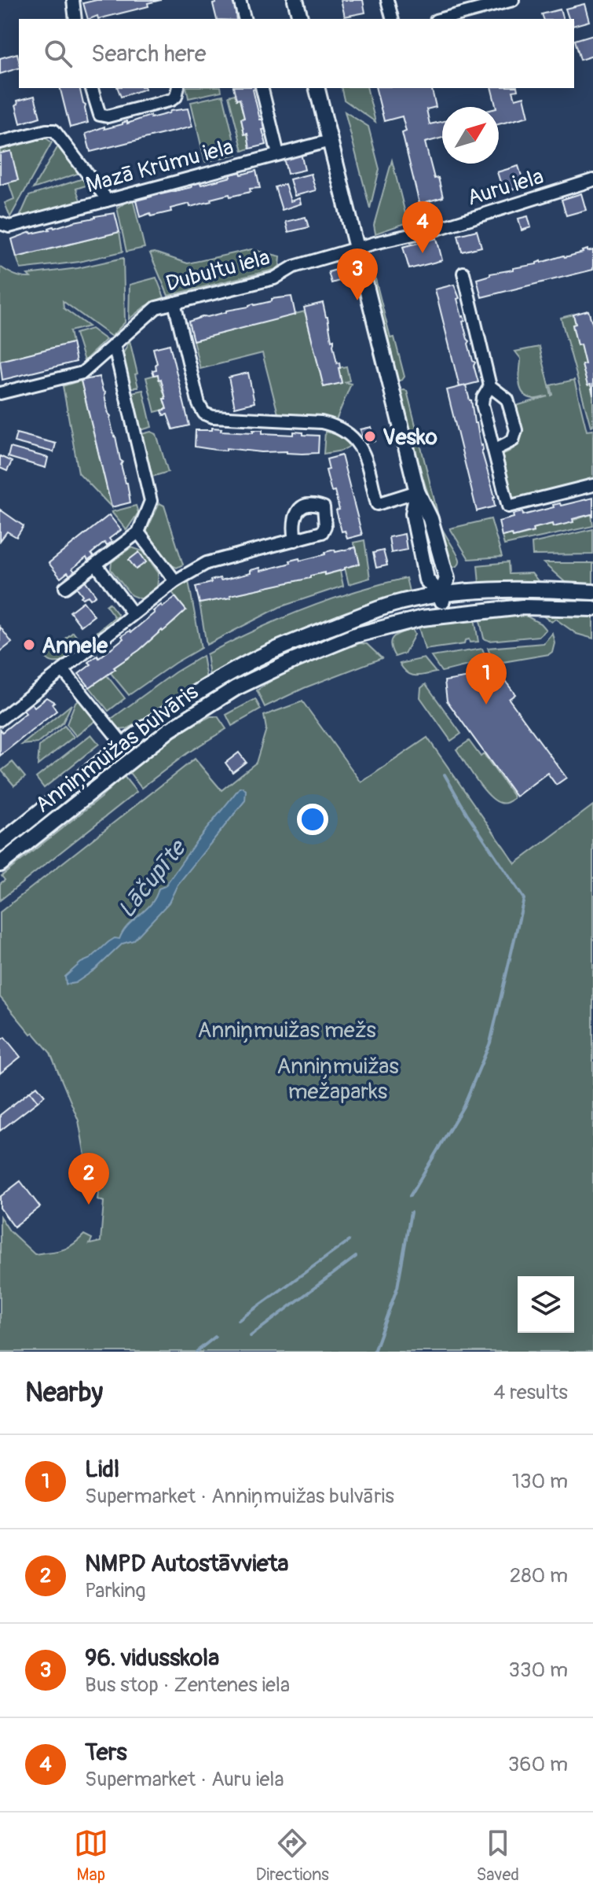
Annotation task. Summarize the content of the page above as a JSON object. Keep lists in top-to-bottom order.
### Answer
{
  "streets": {
    "street": [
      "Mazā Krūmu iela",
      "Auru iela",
      "Dubultu iela",
      "Anniņmuižas bulvāris"
    ]
  },
  "crossings": [
    ["Auru iela", "Dubultu iela"]
  ],
  "water": ["Lāčupīte"],
  "parks": ["Anniņmuižas mežs", "Anniņmuižas mežaparks"],
  "places": ["Vesko", "Annele"],
  "north": "top right",
  "page": {
    "search": "Search here",
    "pins": [
      "4",
      "3",
      "1",
      "2"
    ],
    "heading": ["Nearby", "4 results"],
    "list": [
      {
        "mark": "1",
        "name": "Lidl",
        "note": "Supermarket · Anniņmuižas bulvāris",
        "value": "130 m"
      },
      {
        "mark": "2",
        "name": "NMPD Autostāvvieta",
        "note": "Parking",
        "value": "280 m"
      },
      {
        "mark": "3",
        "name": "96. vidusskola",
        "note": "Bus stop · Zentenes iela",
        "value": "330 m"
      },
      {
        "mark": "4",
        "name": "Ters",
        "note": "Supermarket · Auru iela",
        "value": "360 m"
      }
    ],
    "nav": ["Map", "Directions", "Saved"]
  }
}
